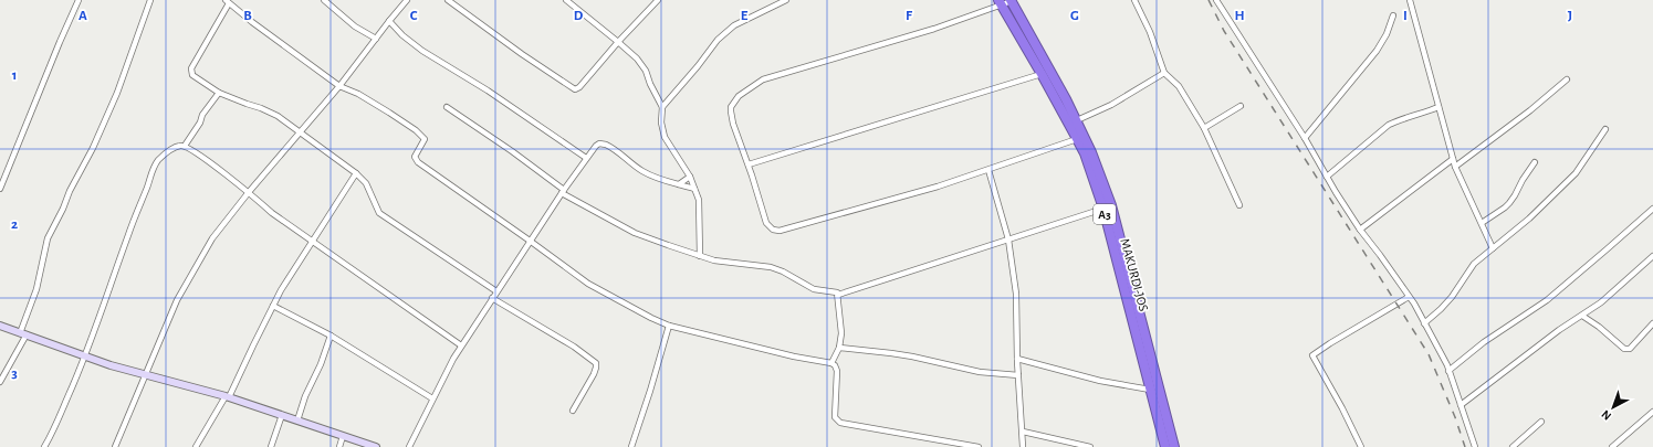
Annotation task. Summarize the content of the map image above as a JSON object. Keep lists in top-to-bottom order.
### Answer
{
  "streets": {
    "highway": ["A3", "MAKURDI-JOS"]
  },
  "north": "bottom left",
  "grid": {
    "columns": [
      "A",
      "B",
      "C",
      "D",
      "E",
      "F",
      "G",
      "H",
      "I",
      "J"
    ],
    "rows": ["1", "2", "3"]
  }
}
